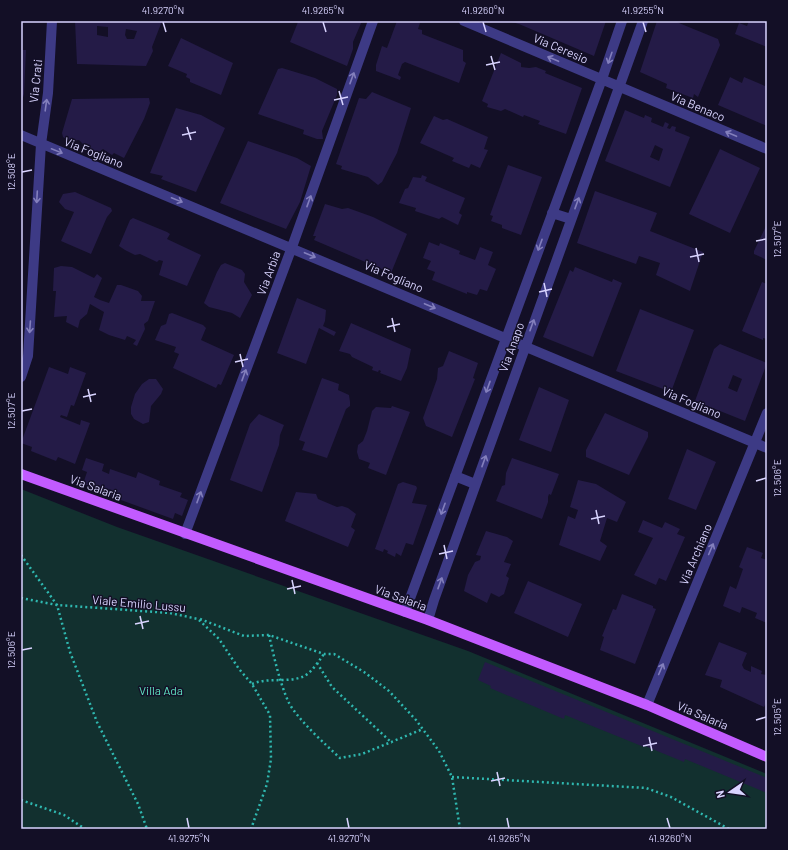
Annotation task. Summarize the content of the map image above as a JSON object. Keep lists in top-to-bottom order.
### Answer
{
  "streets": {
    "main road": ["Via Salaria"],
    "street": [
      "Via Ceresio",
      "Via Crati",
      "Via Benaco",
      "Via Fogliano",
      "Via Arbia",
      "Via Anapo",
      "Via Archiano"
    ],
    "path": ["Viale Emilio Lussu"]
  },
  "crossings": [
    ["Via Ceresio", "Via Anapo"],
    ["Via Crati", "Via Fogliano"],
    ["Via Benaco", "Via Anapo"],
    ["Via Fogliano", "Via Arbia"],
    ["Via Fogliano", "Via Anapo"],
    ["Via Fogliano", "Via Archiano"],
    ["Via Arbia", "Via Salaria"],
    ["Via Anapo", "Via Salaria"],
    ["Via Salaria", "Via Archiano"]
  ],
  "one_way": [
    "Via Ceresio",
    "Via Benaco",
    "Via Fogliano",
    "Via Arbia",
    "Via Archiano"
  ],
  "parks": ["Villa Ada"],
  "north": "left",
  "coordinates": [
    "41.9270°N",
    "41.9265°N",
    "41.9260°N",
    "41.9255°N",
    "12.508°E",
    "12.507°E",
    "12.506°E",
    "12.505°E",
    "41.9275°N"
  ]
}
